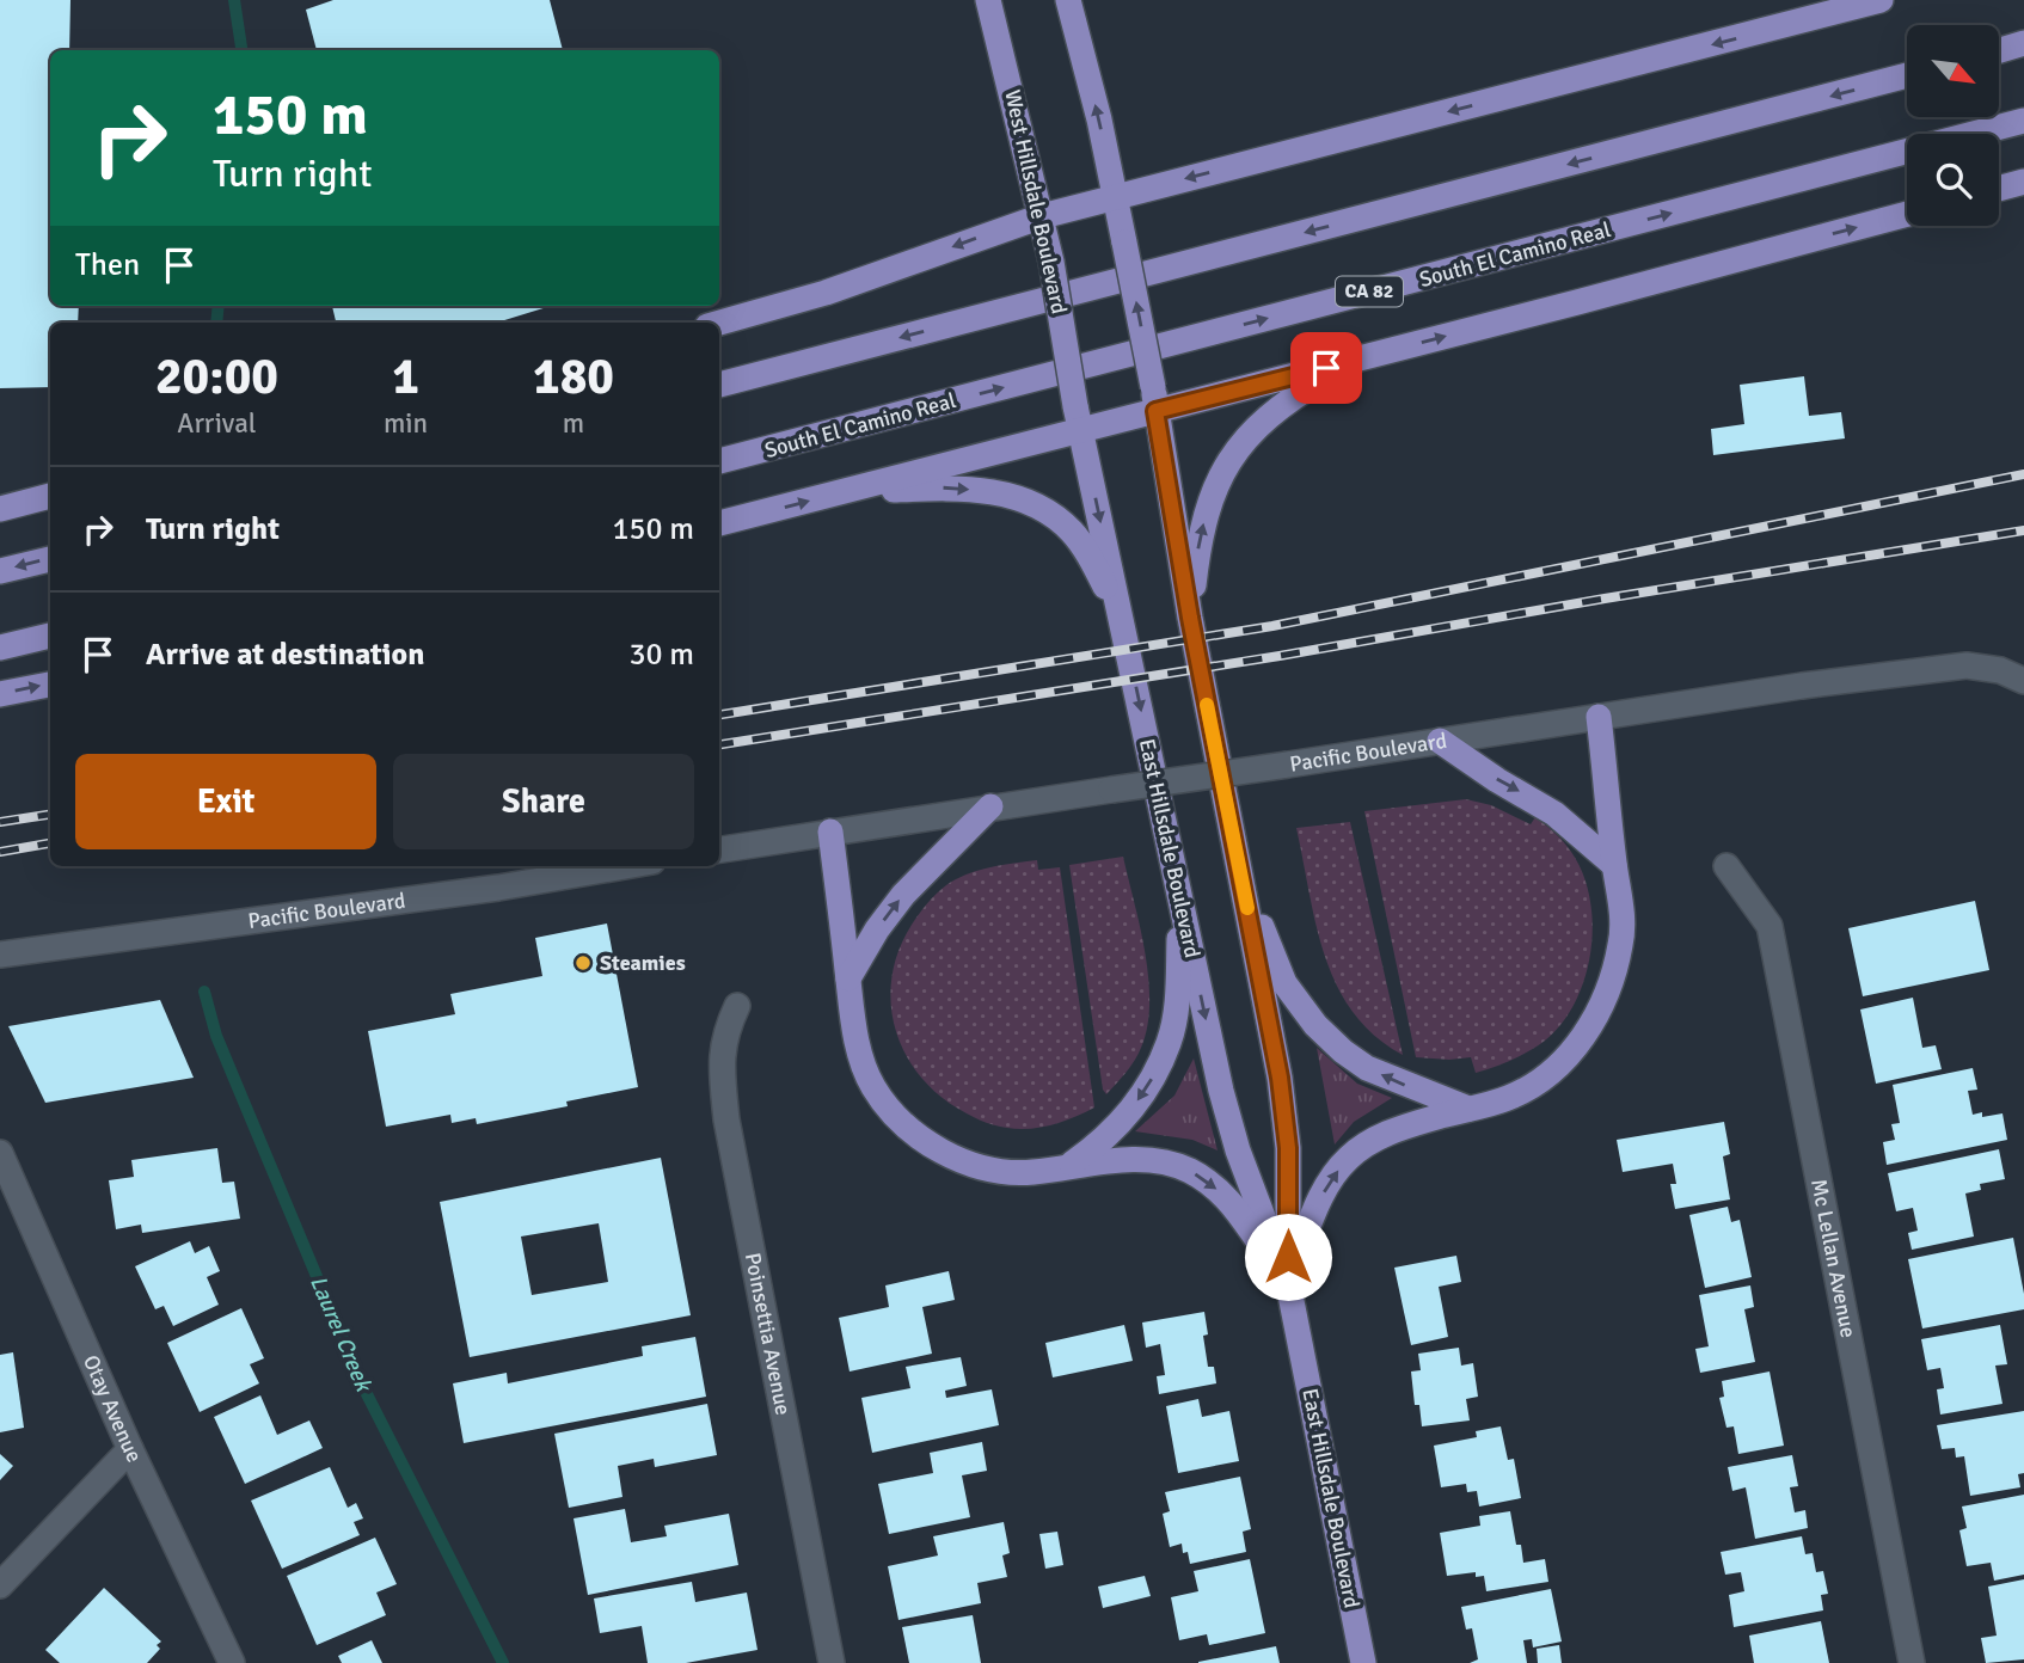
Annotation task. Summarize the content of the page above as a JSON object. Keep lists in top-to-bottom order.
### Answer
{
  "streets": {
    "main road": [
      "West Hillsdale Boulevard",
      "South El Camino Real",
      "CA 82",
      "East Hillsdale Boulevard"
    ],
    "street": [
      "Pacific Boulevard",
      "Mc Lellan Avenue",
      "Poinsettia Avenue",
      "Otay Avenue"
    ]
  },
  "crossings": [
    ["West Hillsdale Boulevard", "East Hillsdale Boulevard"]
  ],
  "water": ["Laurel Creek"],
  "places": ["Steamies"],
  "north": "bottom right",
  "page": {
    "turn": ["150 m", "Turn right"],
    "then": "Then",
    "eta": [
      "20:00",
      "Arrival",
      "1",
      "min",
      "180",
      "m"
    ],
    "list": [
      {
        "name": "Turn right",
        "value": "150 m"
      },
      {
        "name": "Arrive at destination",
        "value": "30 m"
      }
    ],
    "buttons": ["Exit", "Share"]
  }
}
